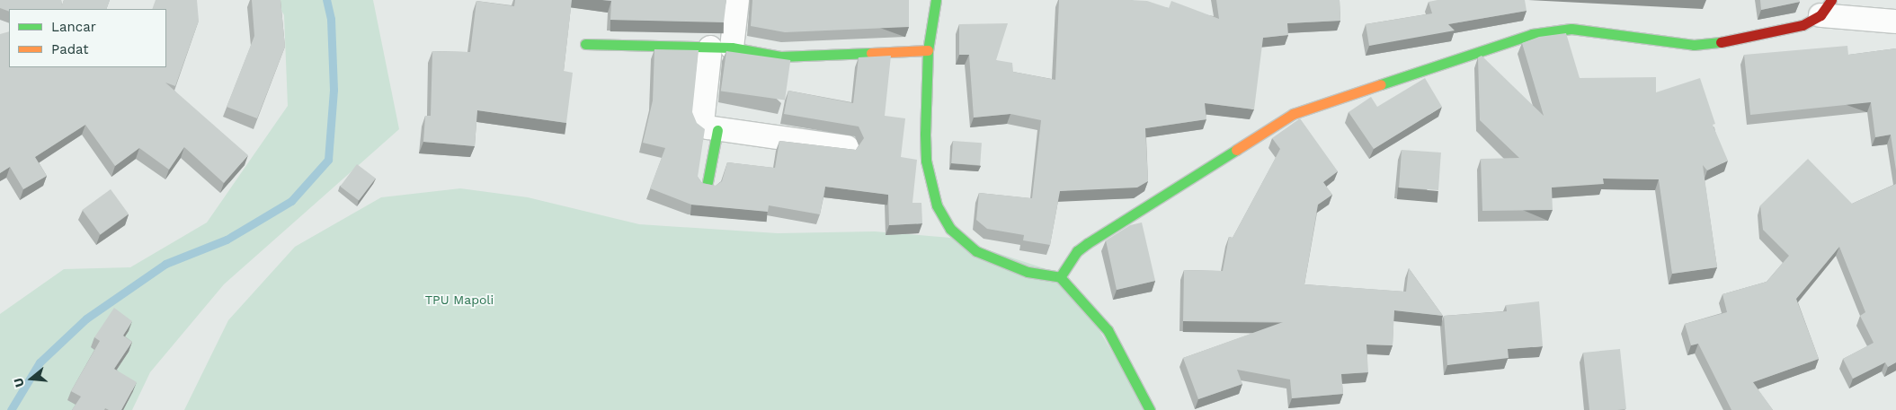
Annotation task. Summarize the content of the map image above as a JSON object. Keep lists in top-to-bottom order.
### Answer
{
  "parks": ["TPU Mapoli"],
  "legend": ["Lancar", "Padat"],
  "north": "left"
}
